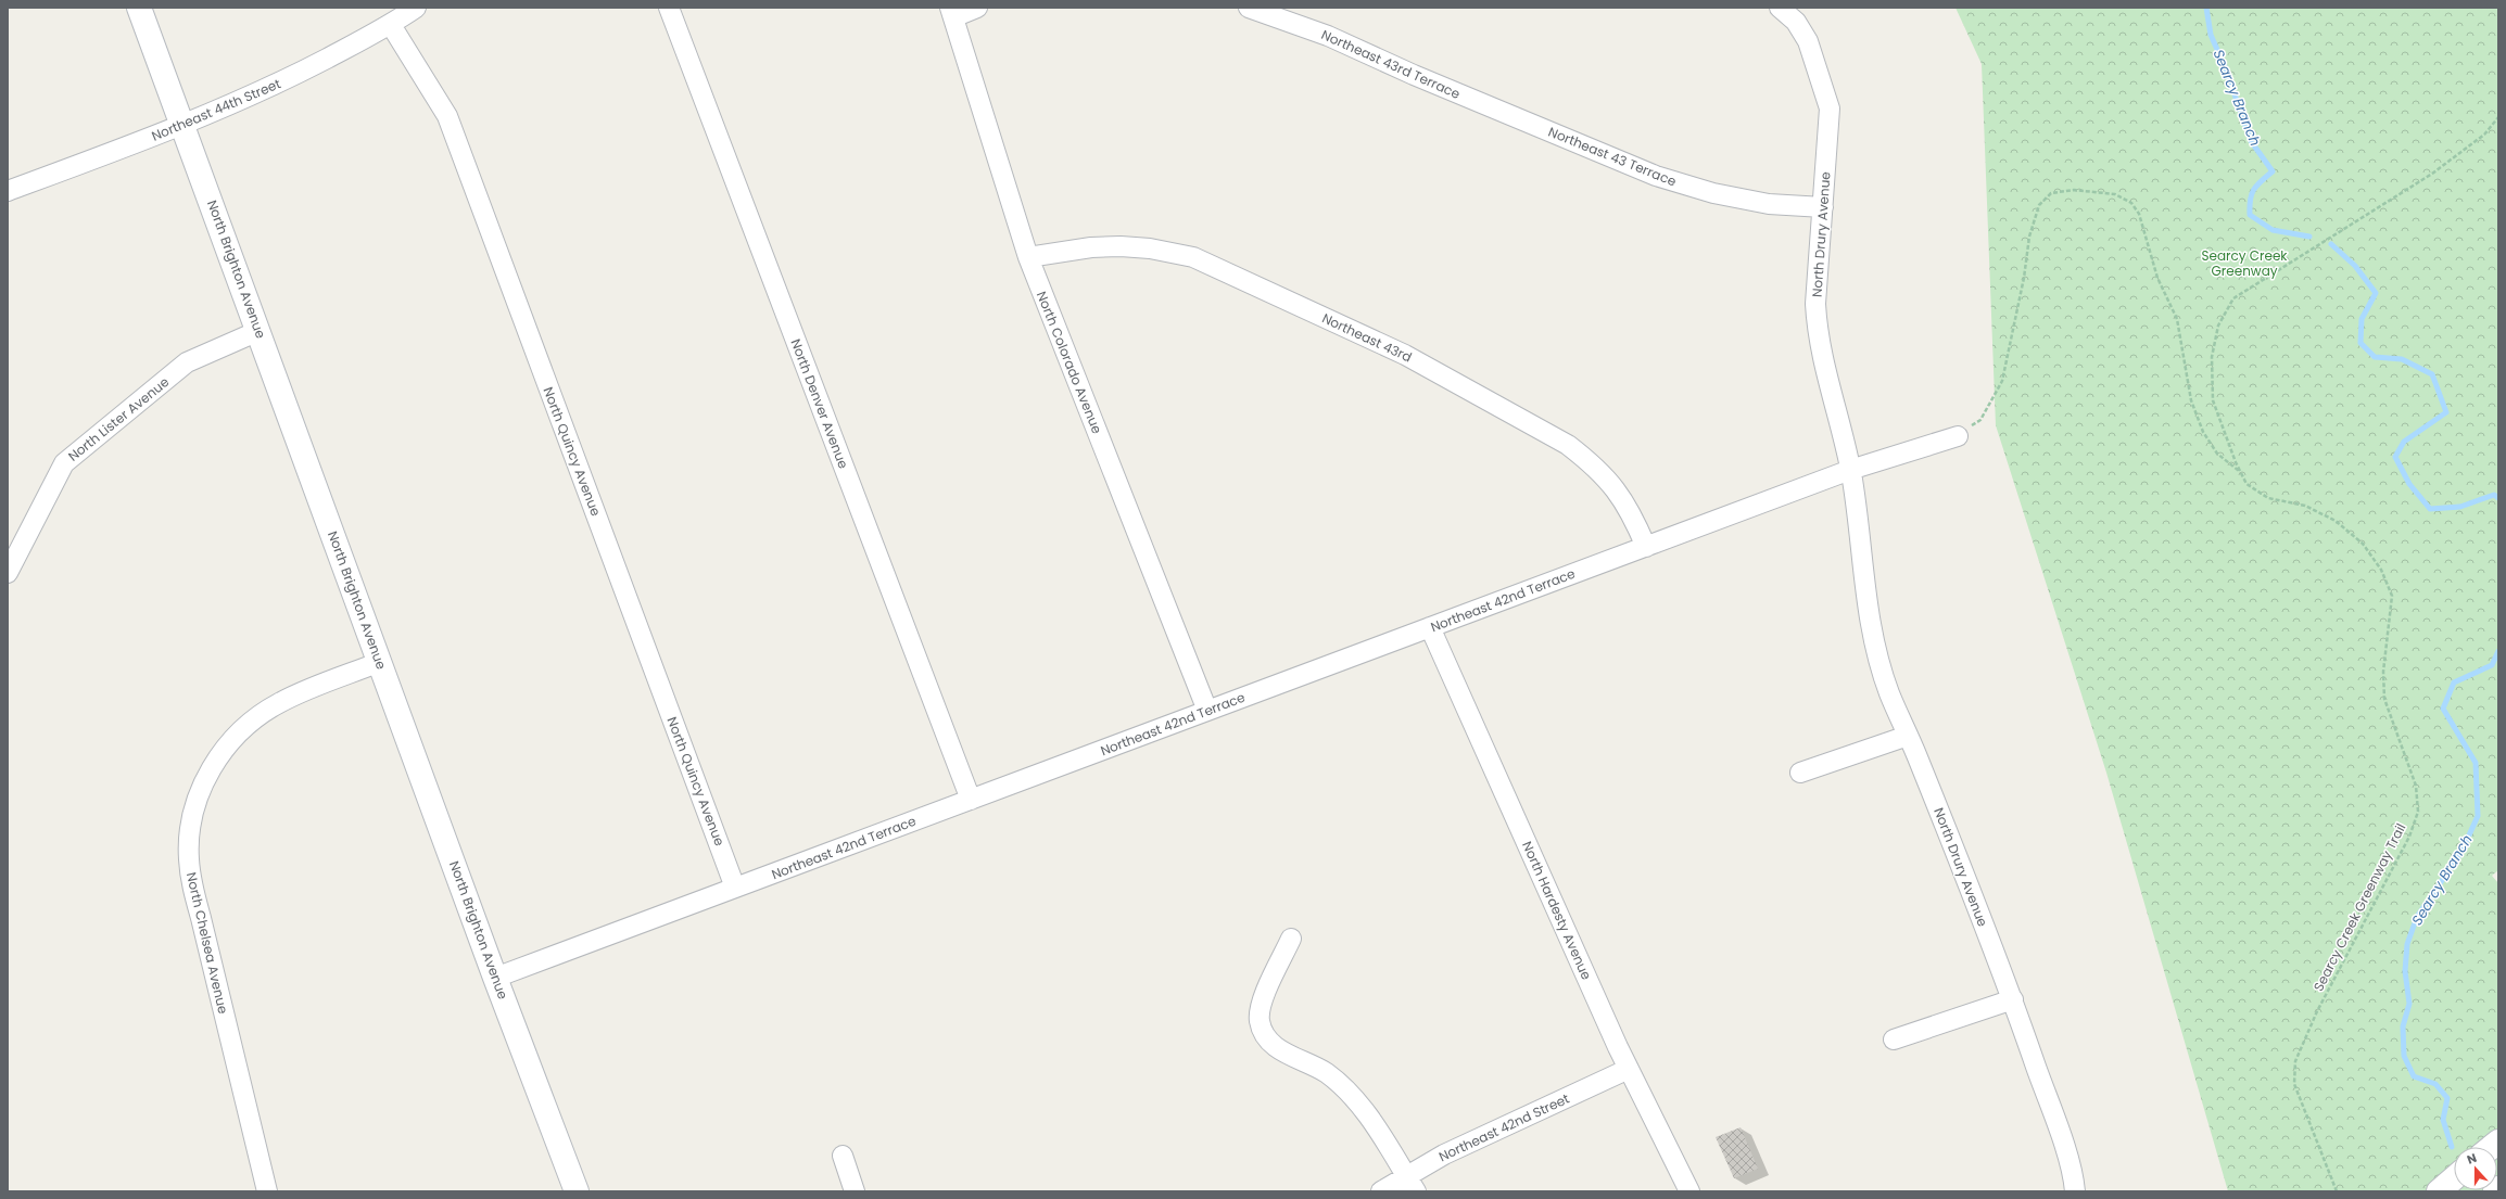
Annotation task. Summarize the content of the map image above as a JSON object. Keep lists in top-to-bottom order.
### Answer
{
  "streets": {
    "main road": ["North Brighton Avenue"],
    "street": [
      "Northeast 43rd Terrace",
      "Northeast 44th Street",
      "Northeast 43 Terrace",
      "North Drury Avenue",
      "Northeast 43rd",
      "North Colorado Avenue",
      "North Denver Avenue",
      "North Lister Avenue",
      "North Quincy Avenue",
      "Northeast 42nd Terrace",
      "North Hardesty Avenue",
      "North Chelsea Avenue",
      "Northeast 42nd Street"
    ],
    "path": ["Searcy Creek Greenway Trail"]
  },
  "crossings": [
    ["Northeast 43rd Terrace", "Northeast 43 Terrace"],
    ["Northeast 44th Street", "North Brighton Avenue"],
    ["Northeast 44th Street", "North Quincy Avenue"],
    ["Northeast 43 Terrace", "North Drury Avenue"],
    ["North Drury Avenue", "Northeast 42nd Terrace"],
    ["North Brighton Avenue", "North Lister Avenue"],
    ["North Brighton Avenue", "Northeast 42nd Terrace"],
    ["North Brighton Avenue", "North Chelsea Avenue"],
    ["Northeast 43rd", "North Colorado Avenue"],
    ["Northeast 43rd", "Northeast 42nd Terrace"],
    ["North Colorado Avenue", "Northeast 42nd Terrace"],
    ["North Denver Avenue", "Northeast 42nd Terrace"],
    ["North Quincy Avenue", "Northeast 42nd Terrace"],
    ["Northeast 42nd Terrace", "North Hardesty Avenue"],
    ["North Hardesty Avenue", "Northeast 42nd Street"]
  ],
  "water": ["Searcy Branch"],
  "parks": ["Searcy Creek Greenway"],
  "north": "top"
}
